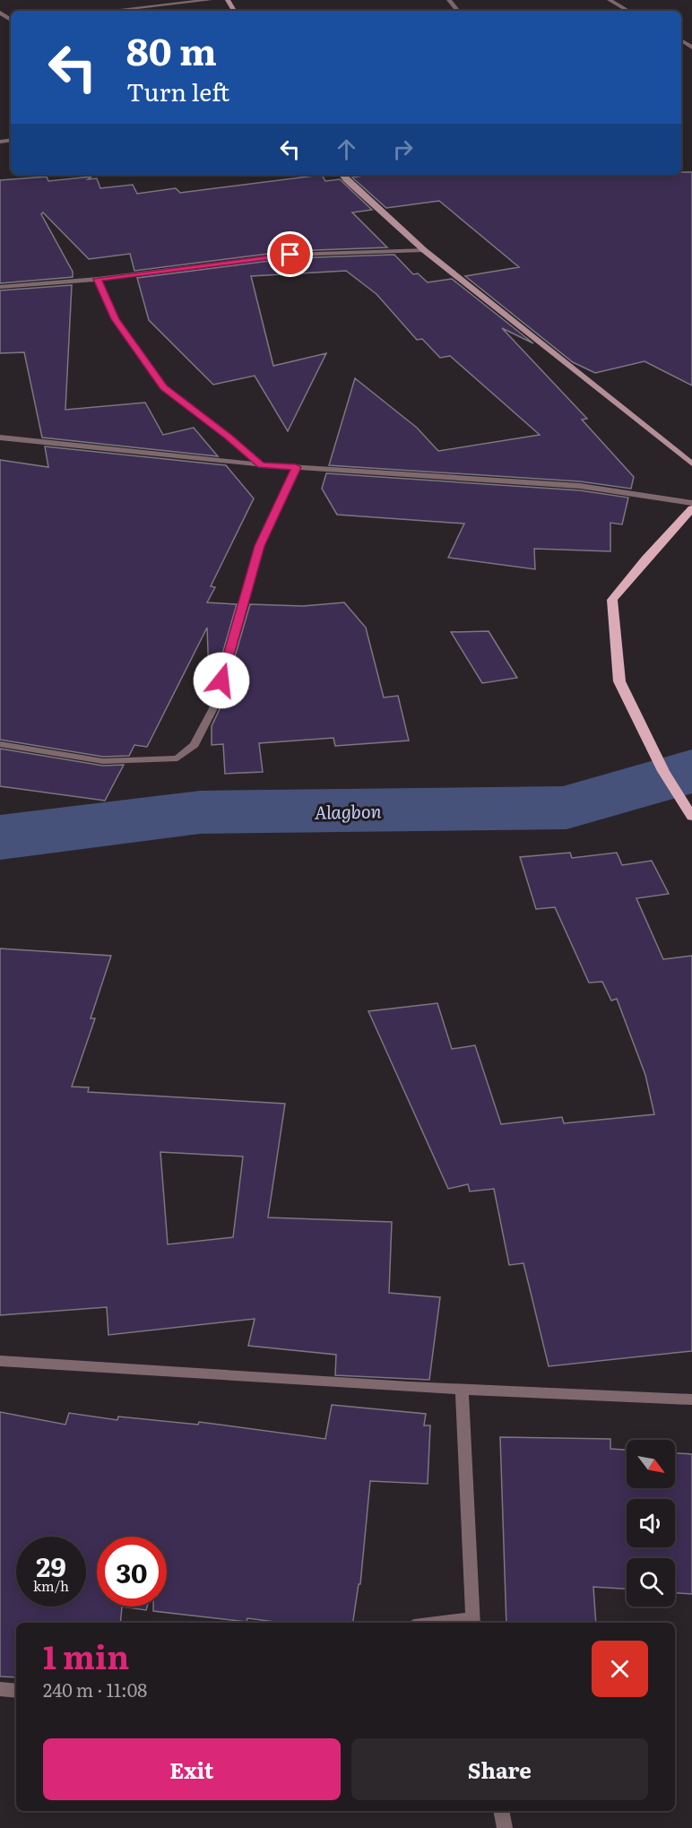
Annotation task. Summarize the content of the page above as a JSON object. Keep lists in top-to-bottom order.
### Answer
{
  "water": ["Alagbon"],
  "north": "bottom right",
  "page": {
    "turn": ["80 m", "Turn left"],
    "speed": "29 km/h",
    "limit": "30",
    "heading": ["1 min", "240 m · 11:08"],
    "buttons": ["Exit", "Share"]
  }
}
